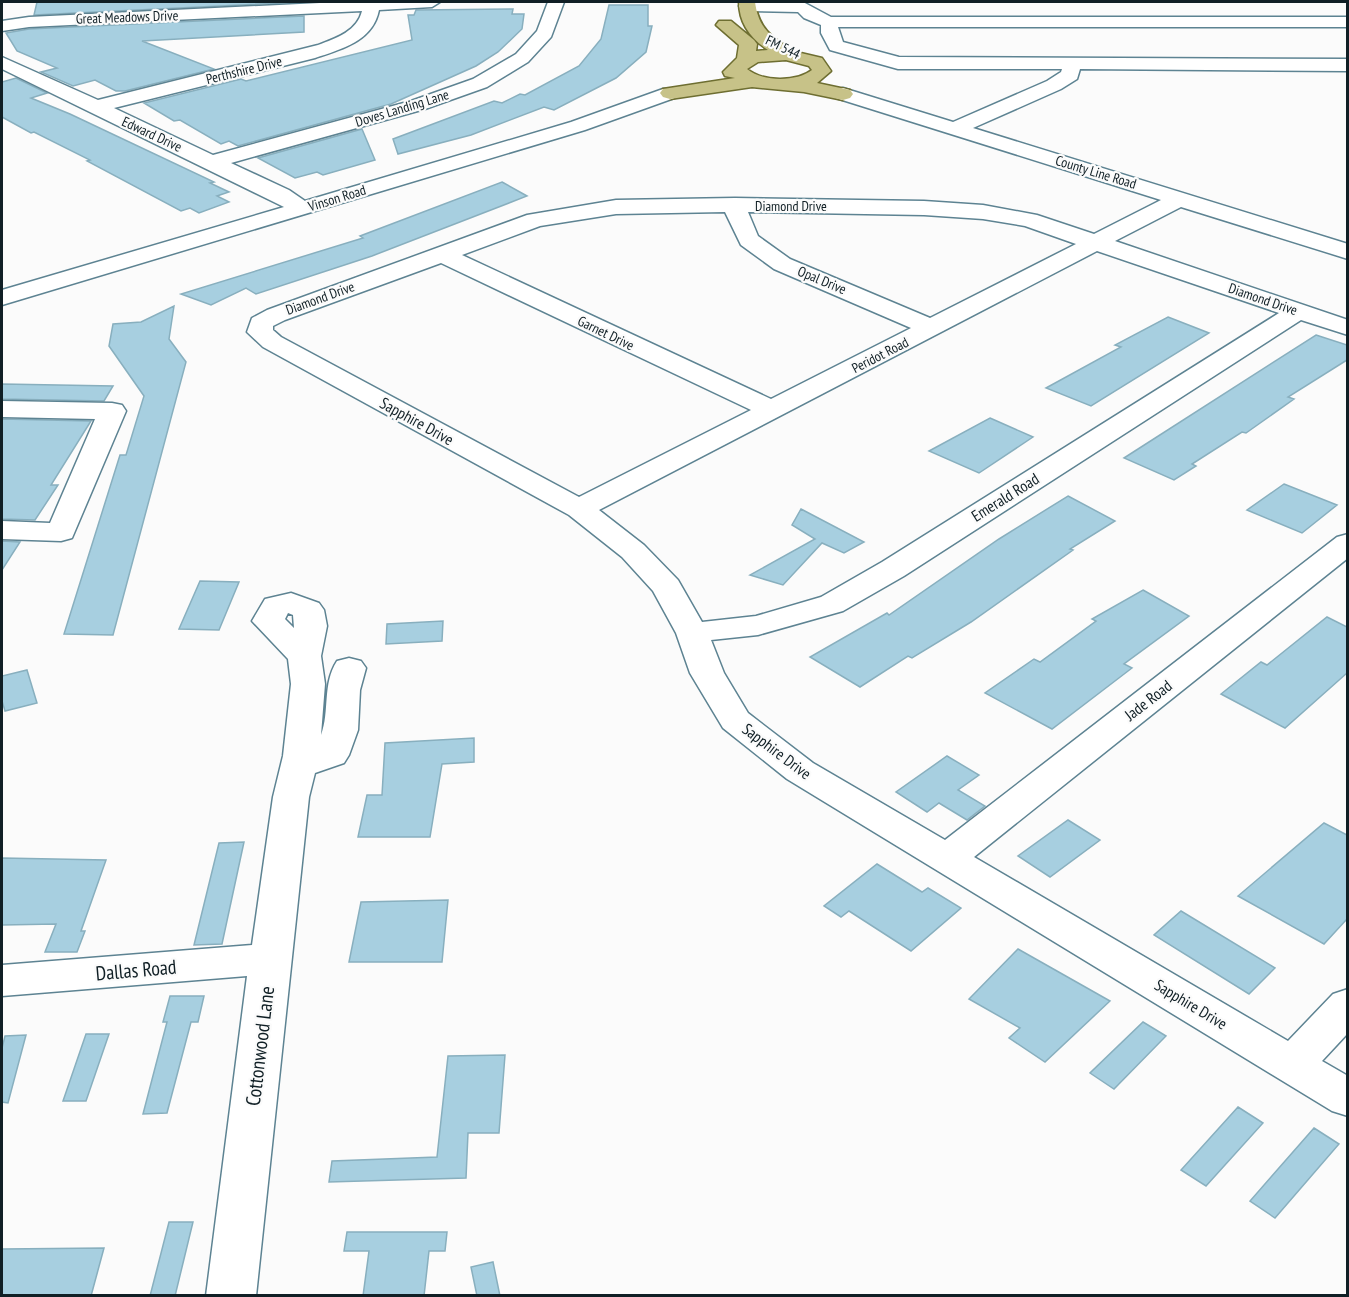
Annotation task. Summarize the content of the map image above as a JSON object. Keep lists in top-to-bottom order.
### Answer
{
  "streets": {
    "main road": ["FM 544"],
    "street": [
      "Great Meadows Drive",
      "Perthshire Drive",
      "Doves Landing Lane",
      "Edward Drive",
      "County Line Road",
      "Vinson Road",
      "Diamond Drive",
      "Opal Drive",
      "Garnet Drive",
      "Peridot Road",
      "Sapphire Drive",
      "Emerald Road",
      "Jade Road",
      "Dallas Road",
      "Cottonwood Lane"
    ]
  },
  "crossings": [
    ["Great Meadows Drive", "Perthshire Drive"],
    ["Perthshire Drive", "Edward Drive"],
    ["Doves Landing Lane", "Edward Drive"],
    ["Edward Drive", "Vinson Road"],
    ["County Line Road", "Peridot Road"],
    ["Diamond Drive", "Opal Drive"],
    ["Diamond Drive", "Garnet Drive"],
    ["Diamond Drive", "Peridot Road"],
    ["Diamond Drive", "Sapphire Drive"],
    ["Diamond Drive", "Emerald Road"],
    ["Opal Drive", "Peridot Road"],
    ["Garnet Drive", "Peridot Road"],
    ["Peridot Road", "Sapphire Drive"],
    ["Sapphire Drive", "Emerald Road"],
    ["Sapphire Drive", "Jade Road"],
    ["Dallas Road", "Cottonwood Lane"]
  ]
}
